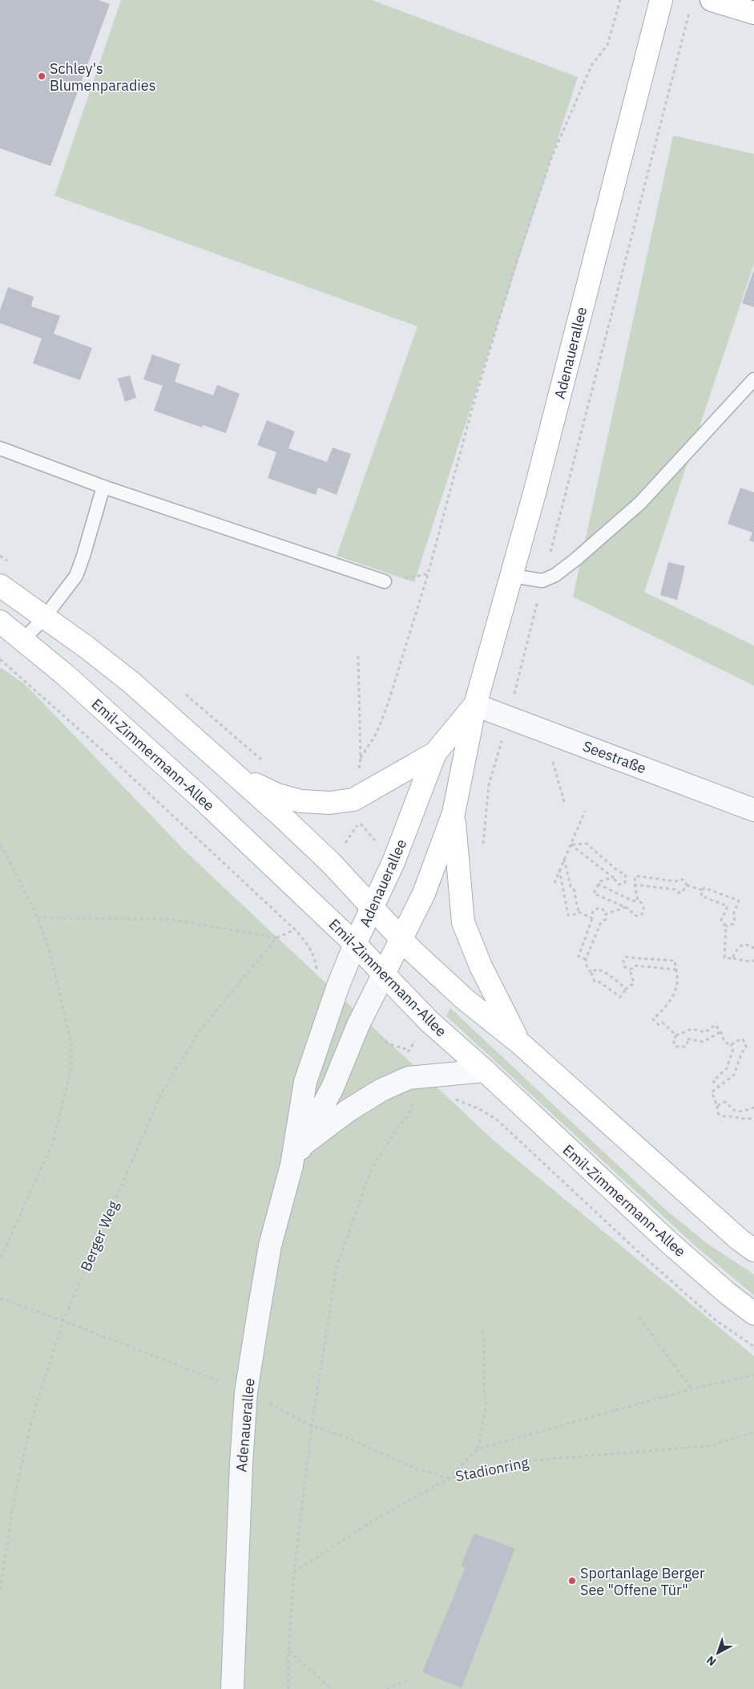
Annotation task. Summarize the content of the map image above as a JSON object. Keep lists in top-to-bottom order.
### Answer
{
  "streets": {
    "main road": ["Adenauerallee", "Emil-Zimmermann-Allee"],
    "street": ["Seestraße"],
    "path": ["Berger Weg", "Stadionring"]
  },
  "crossings": [
    ["Adenauerallee", "Emil-Zimmermann-Allee"],
    ["Adenauerallee", "Seestraße"],
    ["Adenauerallee", "Stadionring"]
  ],
  "places": ["Schley's Blumenparadies", "Sportanlage Berger See \"Offene Tür\""],
  "north": "bottom left"
}
